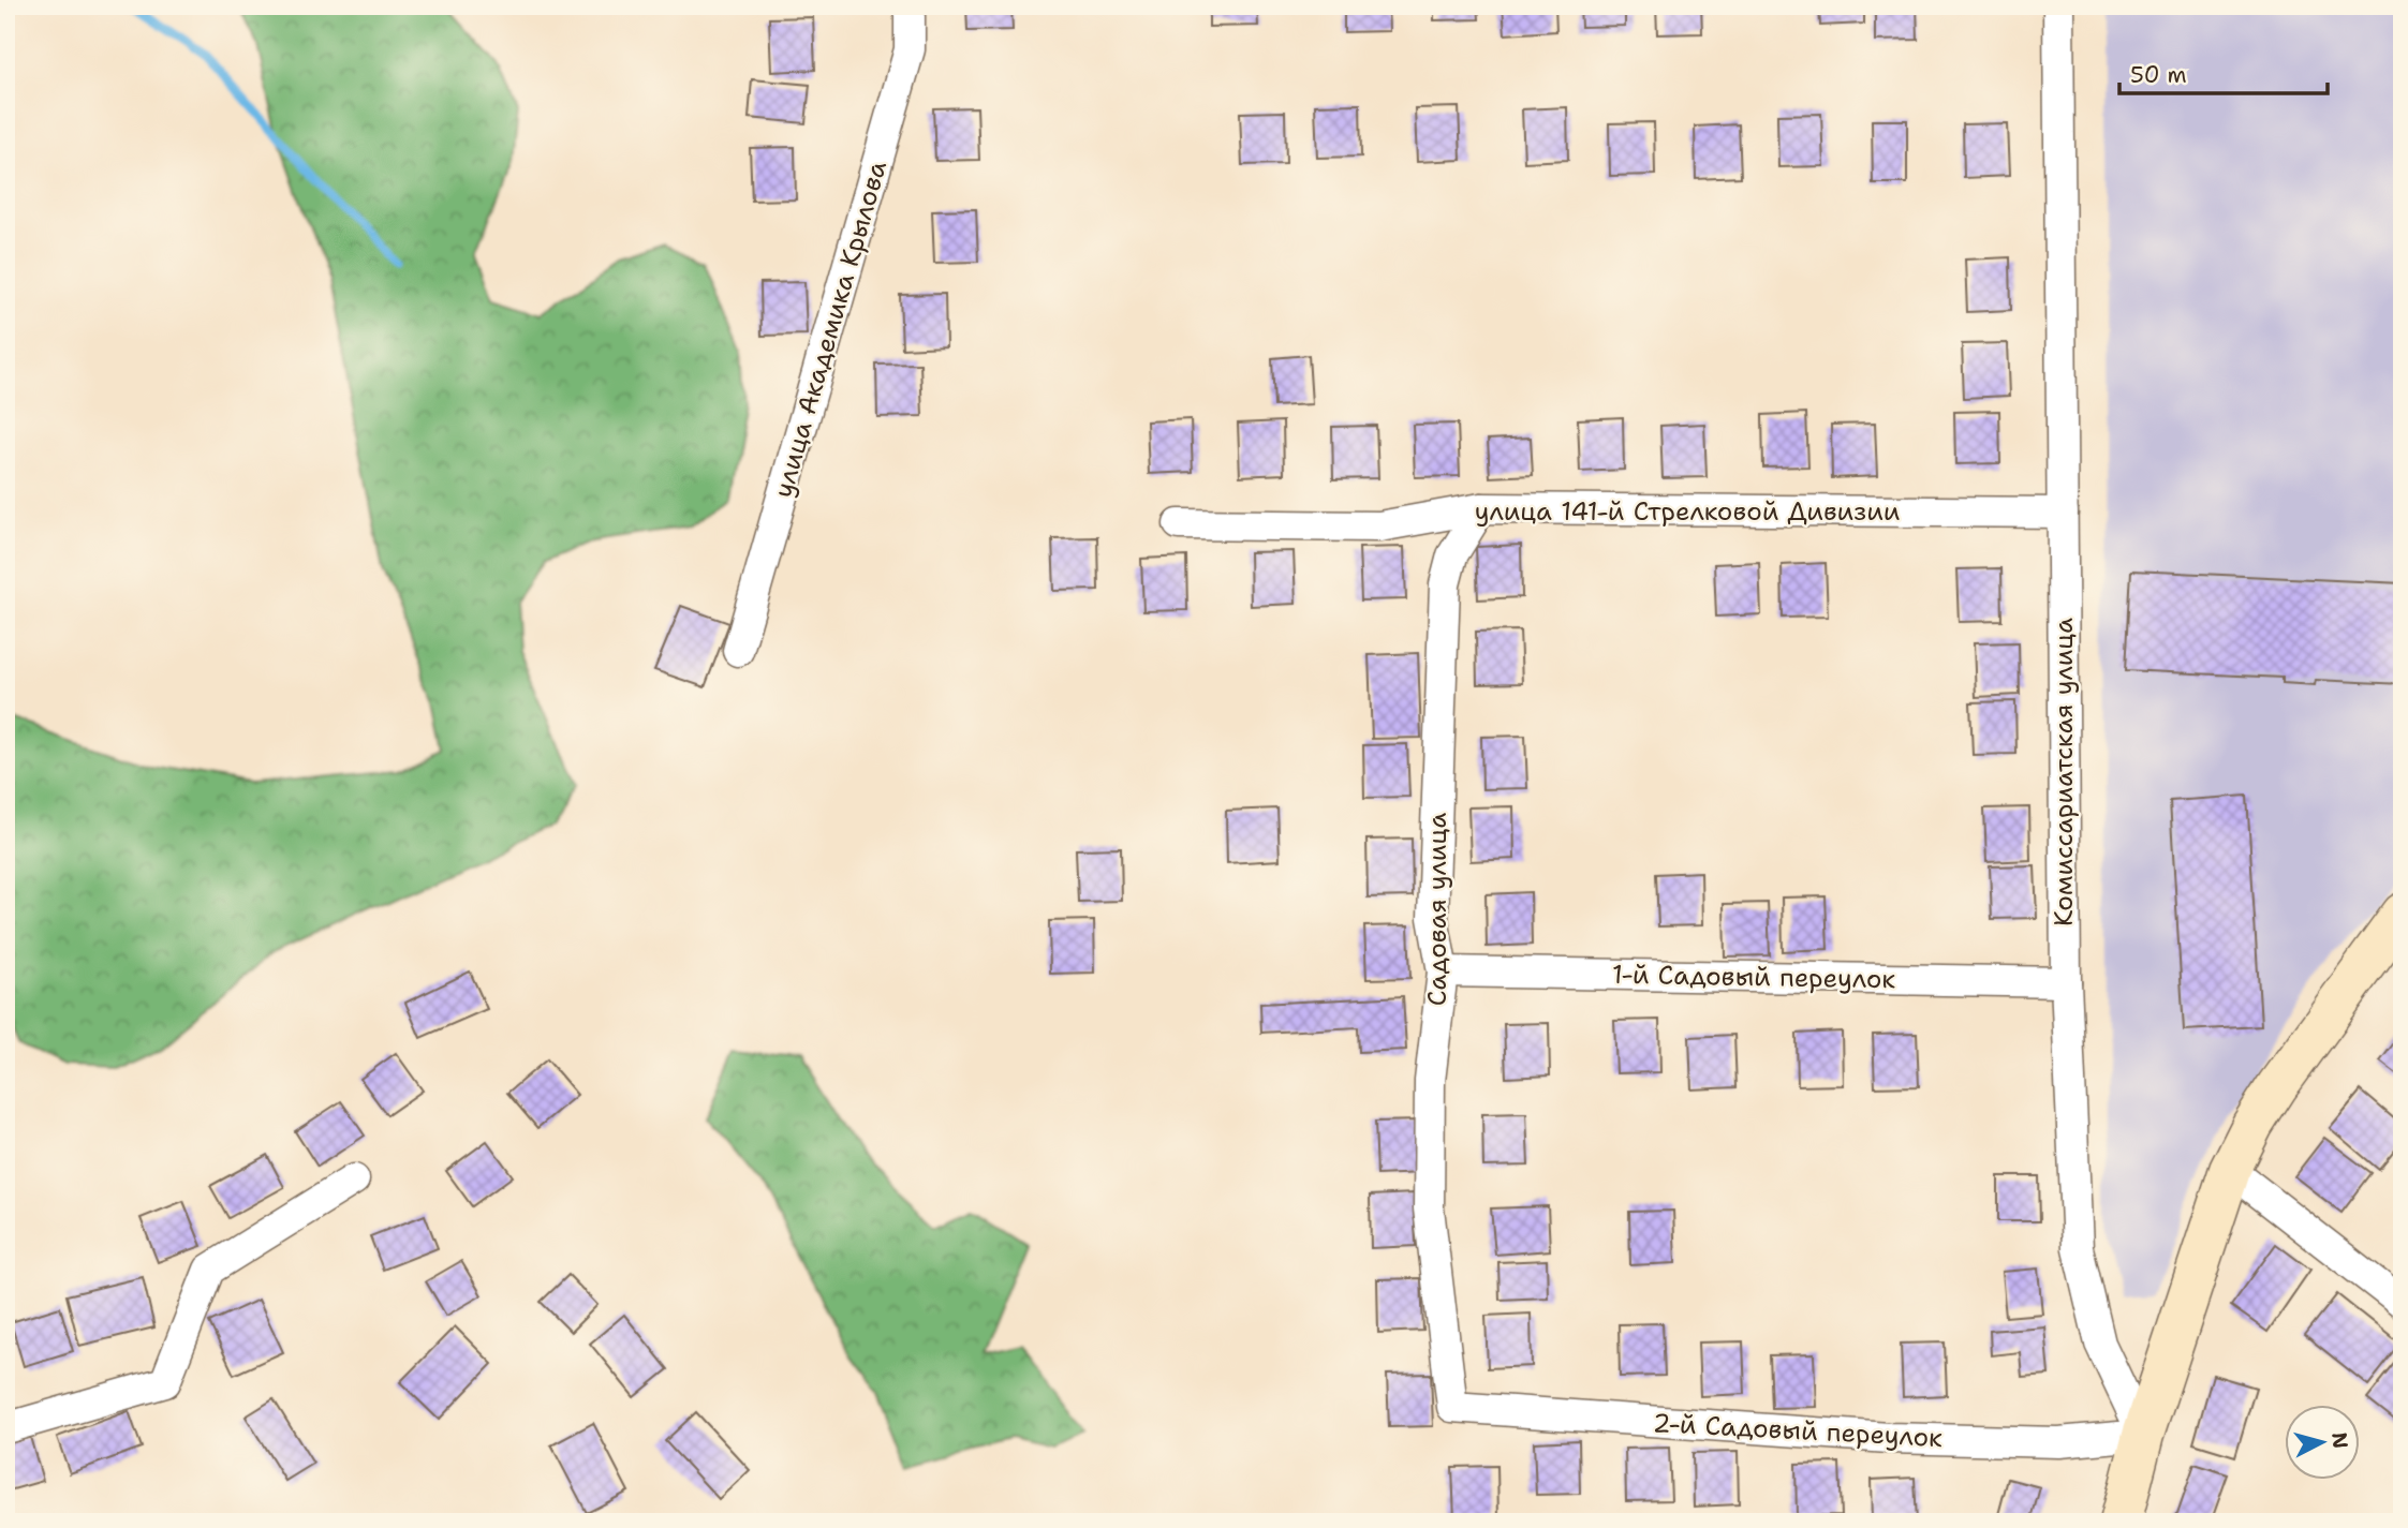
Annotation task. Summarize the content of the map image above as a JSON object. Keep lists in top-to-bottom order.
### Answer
{
  "streets": {
    "street": [
      "улица Академика Крылова",
      "улица 141-й Стрелковой Дивизии",
      "Комиссариатская улица",
      "Садовая улица",
      "1-й Садовый переулок",
      "2-й Садовый переулок"
    ]
  },
  "crossings": [
    ["улица 141-й Стрелковой Дивизии", "Комиссариатская улица"],
    ["улица 141-й Стрелковой Дивизии", "Садовая улица"],
    ["Комиссариатская улица", "1-й Садовый переулок"],
    ["Комиссариатская улица", "2-й Садовый переулок"],
    ["Садовая улица", "1-й Садовый переулок"],
    ["Садовая улица", "2-й Садовый переулок"]
  ],
  "scale_bar": "50 m",
  "north": "right"
}
